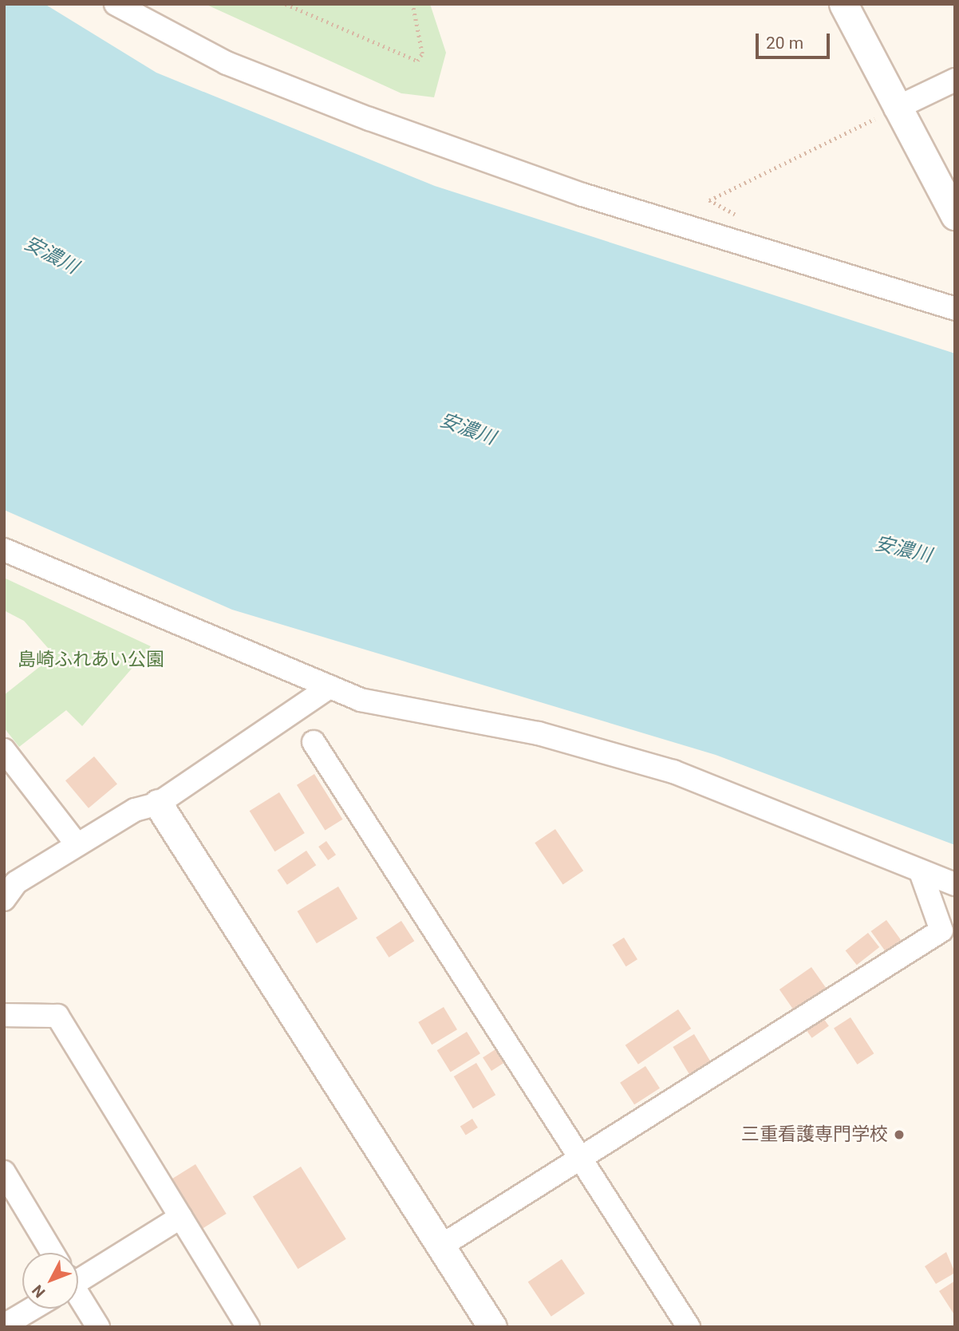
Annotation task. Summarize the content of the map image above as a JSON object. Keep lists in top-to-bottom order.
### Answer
{
  "water": ["安濃川"],
  "parks": ["島崎ふれあい公園"],
  "places": ["三重看護専門学校"],
  "scale_bar": "20 m",
  "north": "bottom left"
}
